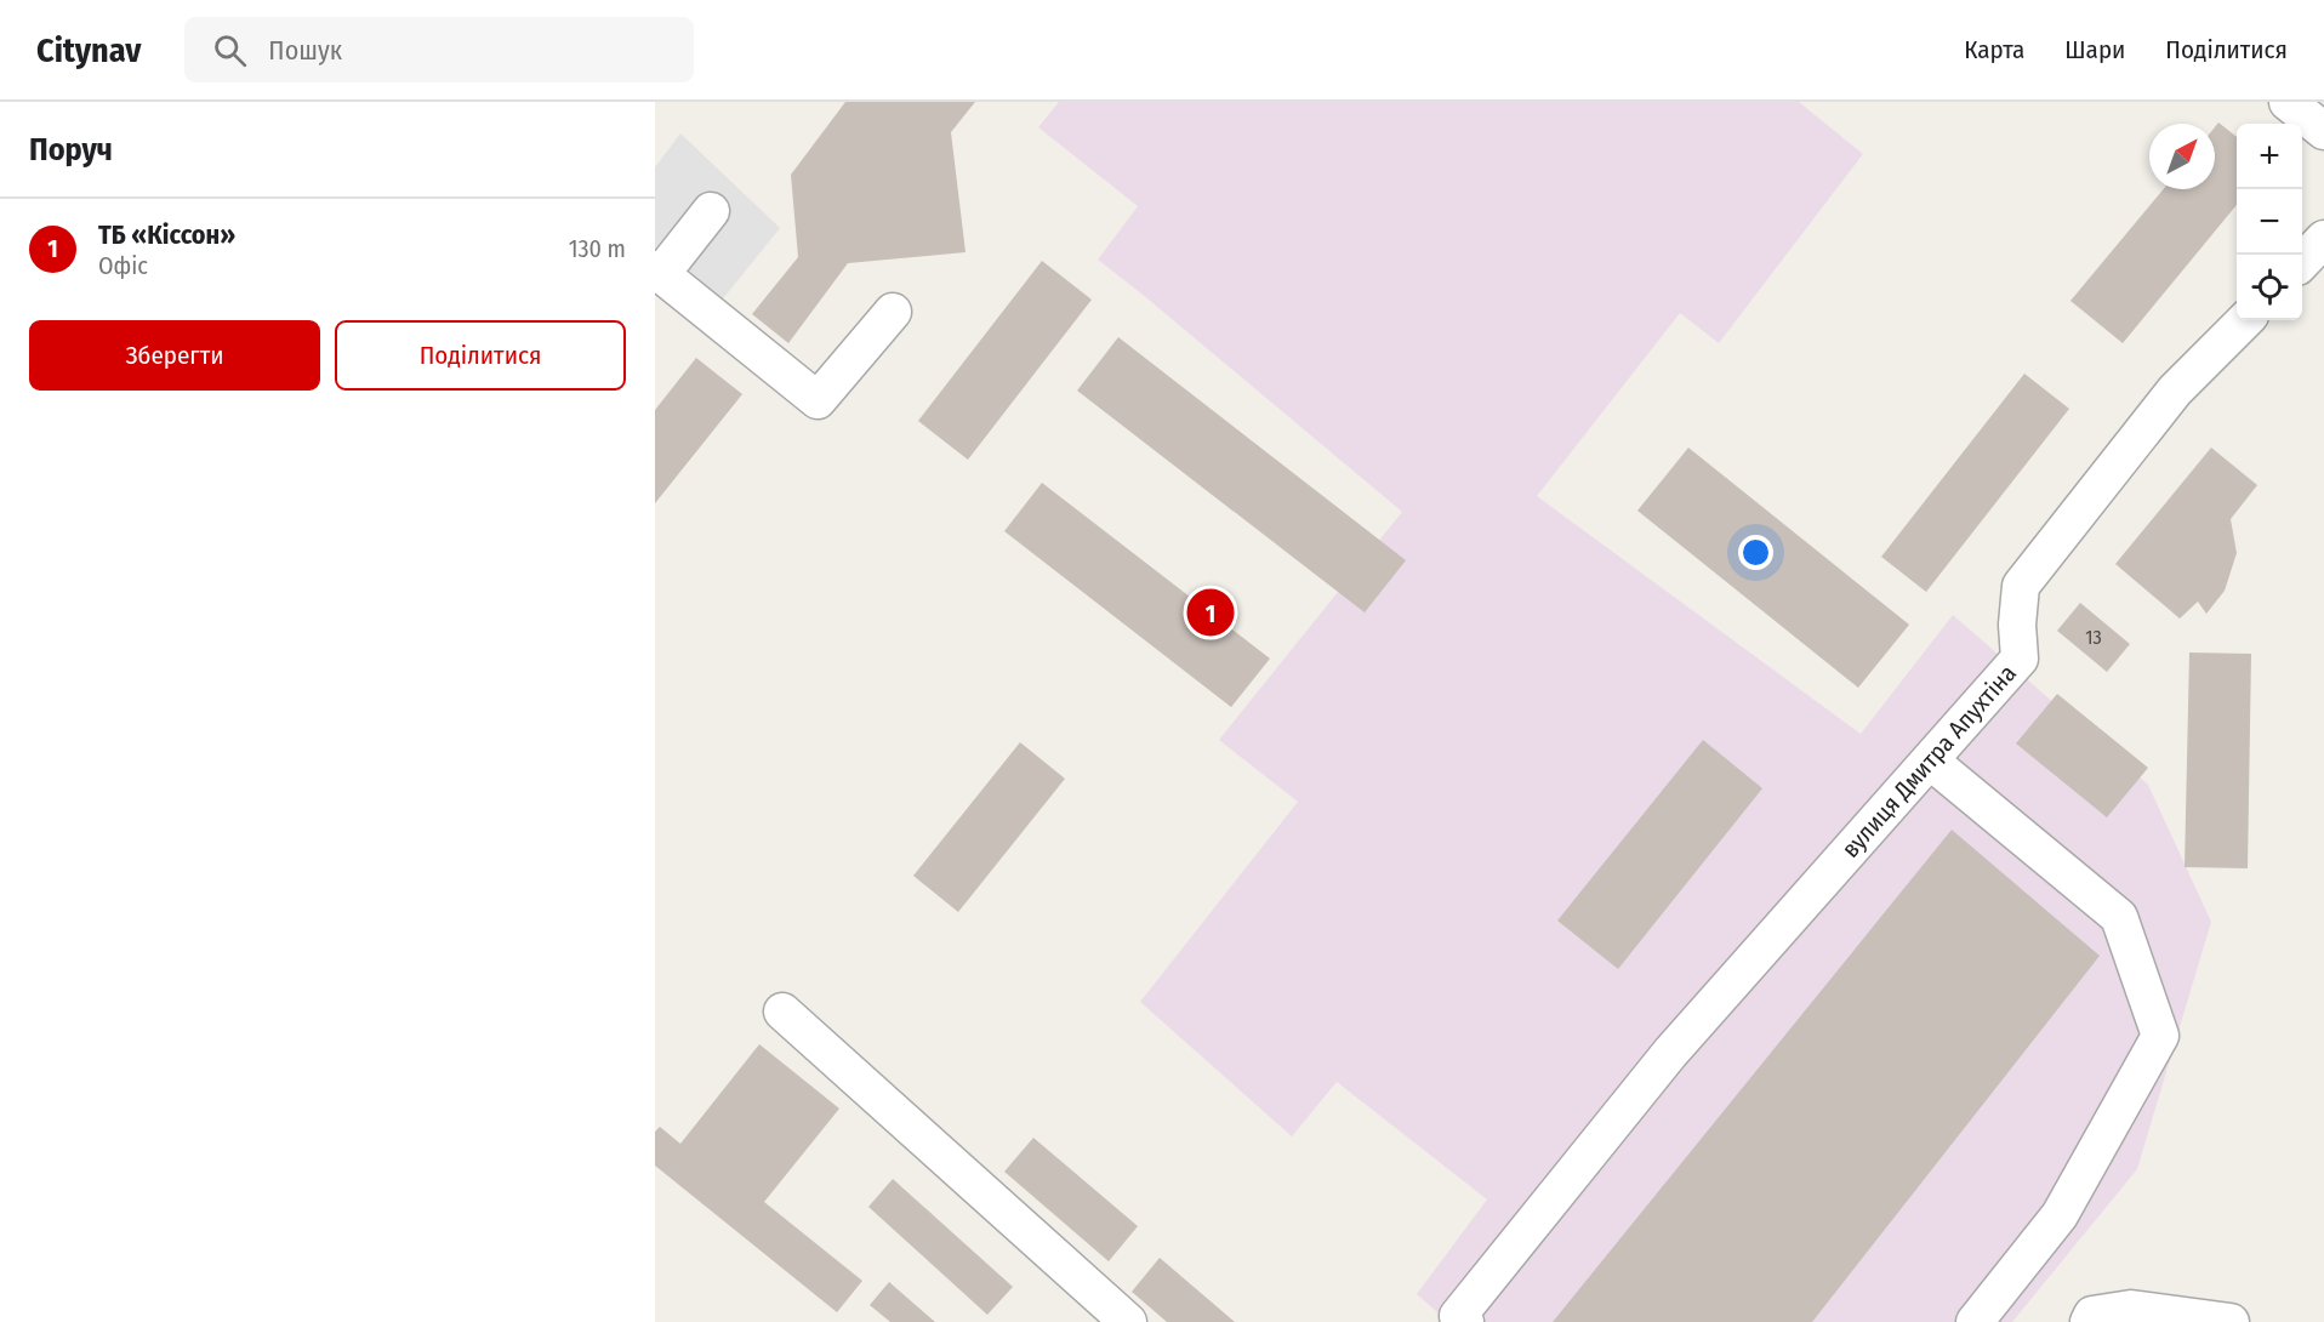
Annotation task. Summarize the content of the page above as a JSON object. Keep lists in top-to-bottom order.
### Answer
{
  "streets": {
    "street": ["вулиця Дмитра Апухтіна"]
  },
  "house_numbers": ["13"],
  "north": "top right",
  "page": {
    "header": "Citynav",
    "search": "Пошук",
    "nav": ["Карта", "Шари", "Поділитися"],
    "heading": "Поруч",
    "map_buttons": ["+", "−"],
    "list": [
      {
        "mark": "1",
        "name": "ТБ «Кіссон»",
        "note": "Офіс",
        "value": "130 m"
      }
    ],
    "buttons": ["Зберегти", "Поділитися"],
    "pins": "1"
  }
}
